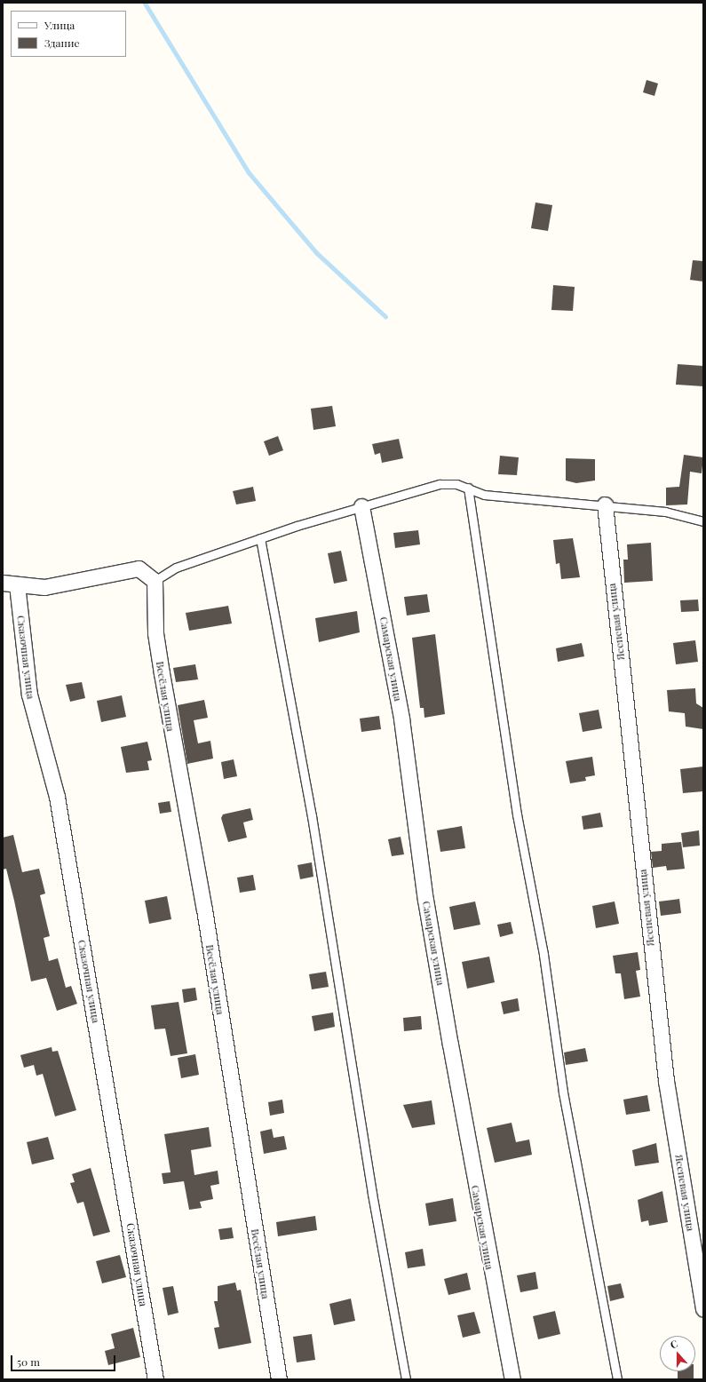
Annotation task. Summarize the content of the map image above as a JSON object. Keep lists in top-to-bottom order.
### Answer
{
  "streets": {
    "street": [
      "Ясеневая улица",
      "Сказочная улица",
      "Самарская улица",
      "Весёлая улица"
    ]
  },
  "legend": ["Улица", "Здание"],
  "scale_bar": "50 m",
  "north": "top"
}
